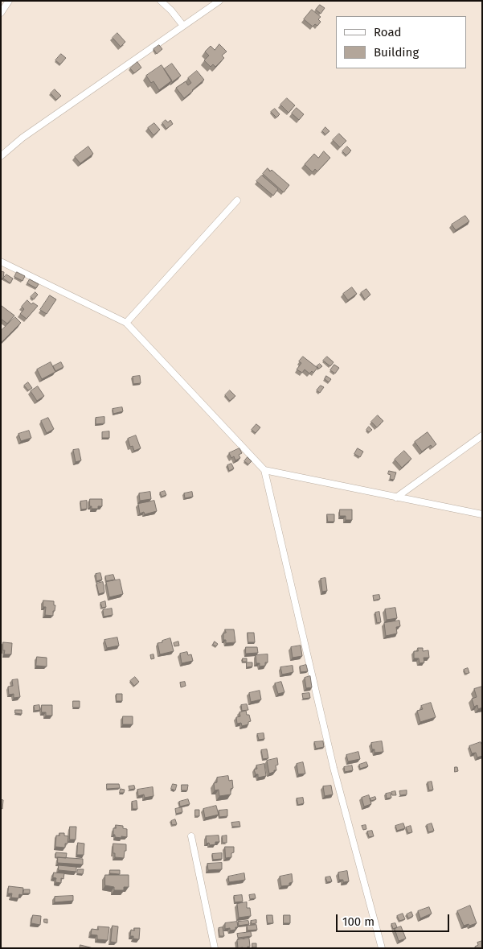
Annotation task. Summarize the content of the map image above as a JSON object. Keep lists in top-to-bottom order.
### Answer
{
  "legend": ["Road", "Building"],
  "scale_bar": "100 m"
}
